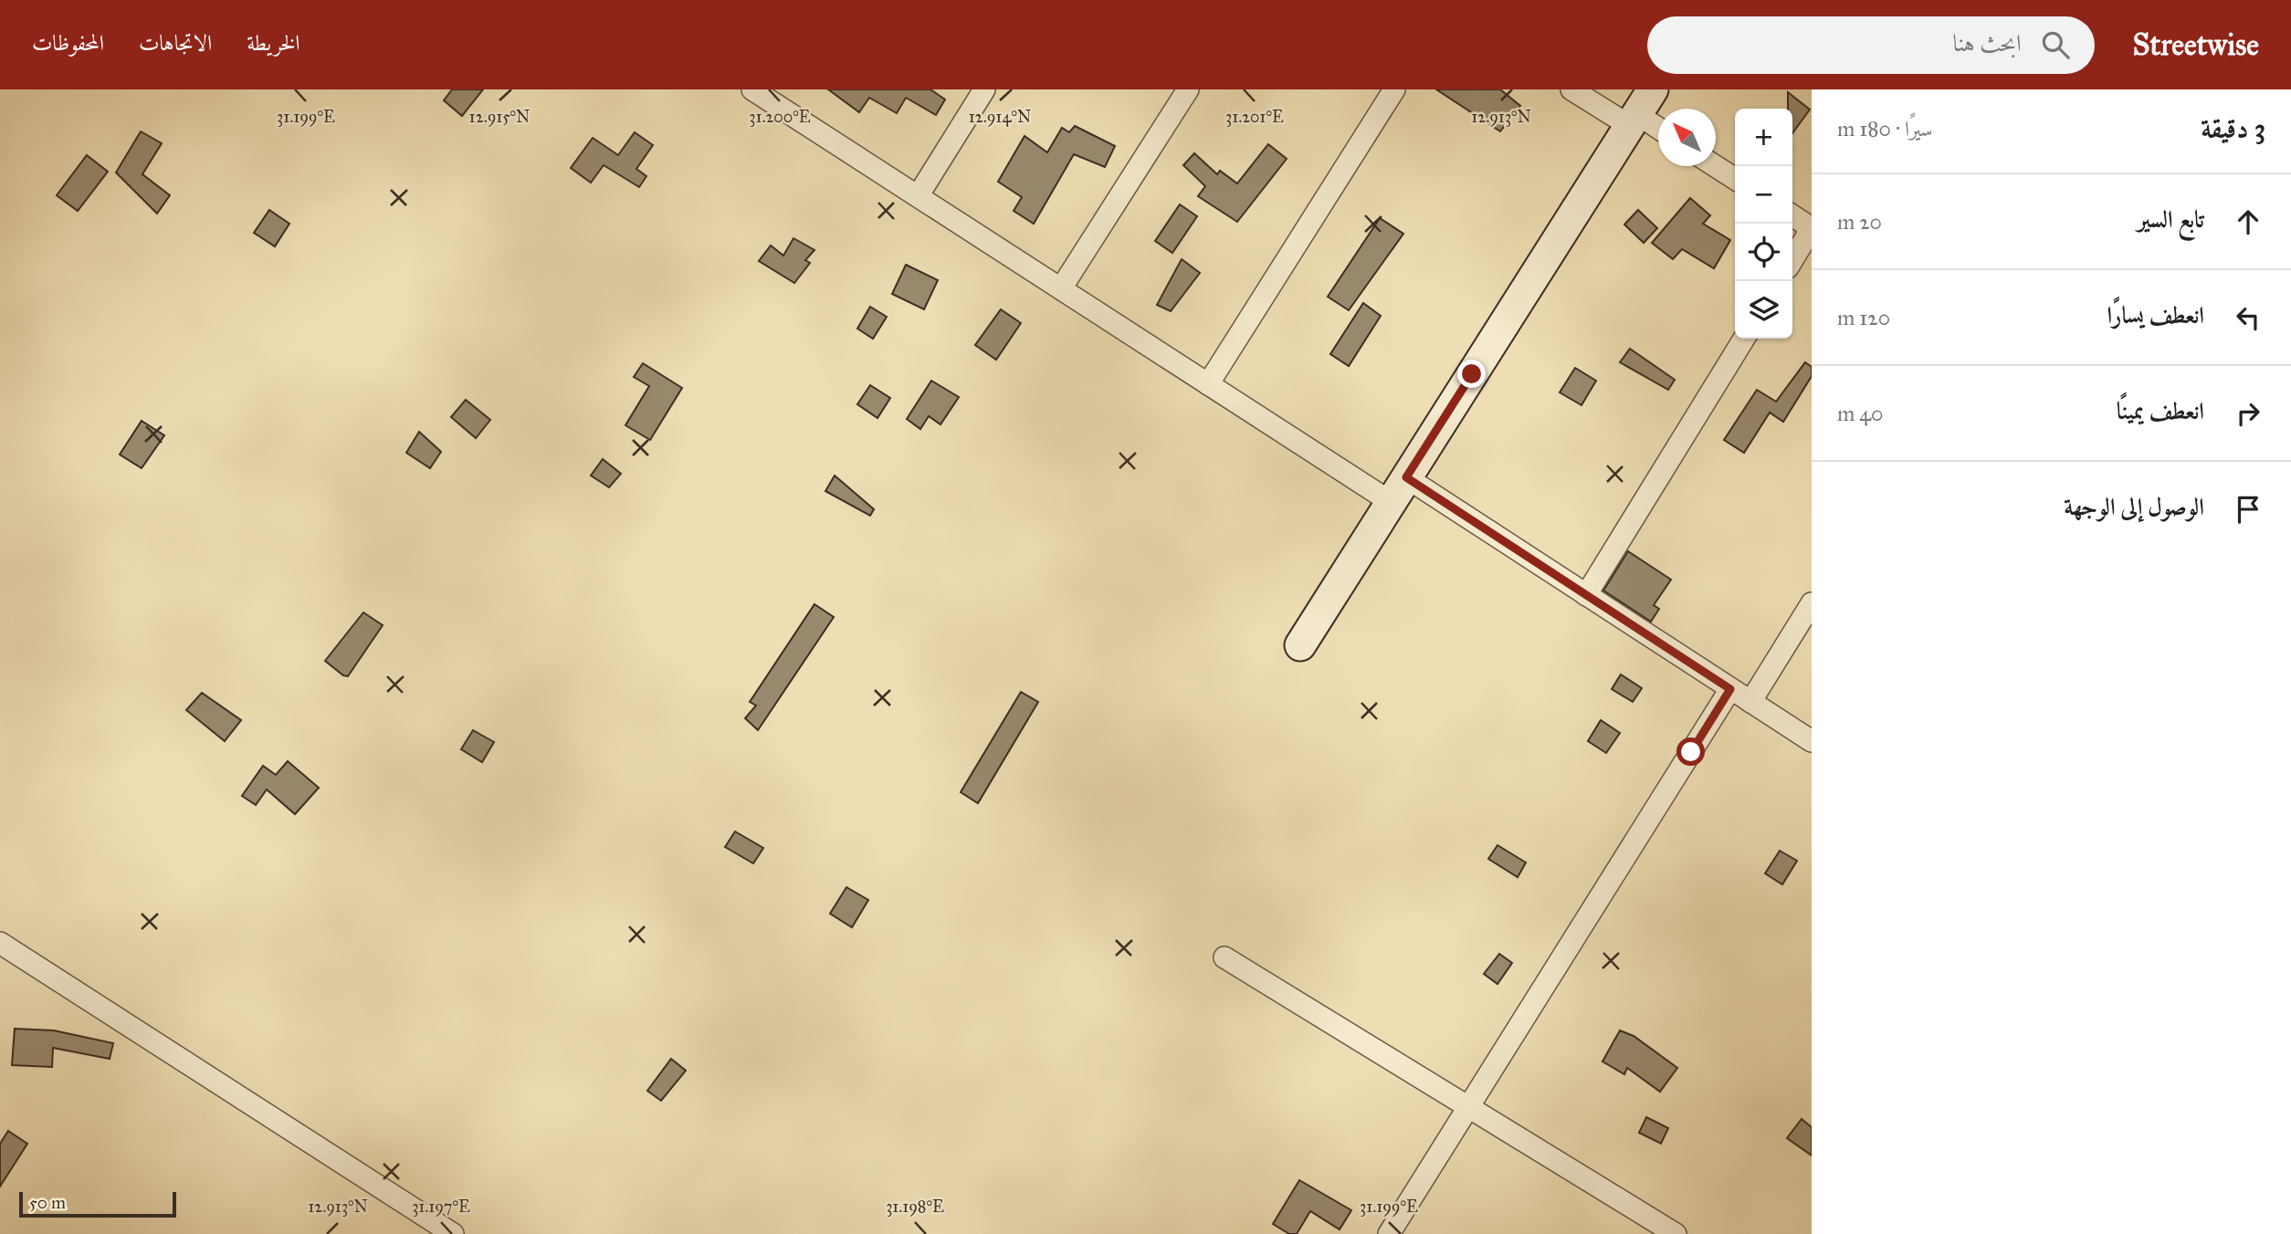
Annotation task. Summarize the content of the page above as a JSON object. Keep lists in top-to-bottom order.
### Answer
{
  "scale_bar": "50 m",
  "north": "top left",
  "page": {
    "header": "Streetwise",
    "search": "ابحث هنا",
    "nav": ["الخريطة", "الاتجاهات", "المحفوظات"],
    "heading": ["3 دقيقة", "سيرًا · 180 m"],
    "map_buttons": ["+", "−"],
    "list": [
      ["تابع السير", "20 m"],
      ["انعطف يسارًا", "120 m"],
      ["انعطف يمينًا", "40 m"],
      "الوصول إلى الوجهة"
    ],
    "scale": "50 m"
  },
  "coordinates": [
    "12.915°N",
    "12.914°N",
    "12.913°N",
    "31.201°E",
    "31.199°E",
    "31.200°E",
    "31.197°E",
    "31.198°E"
  ]
}
